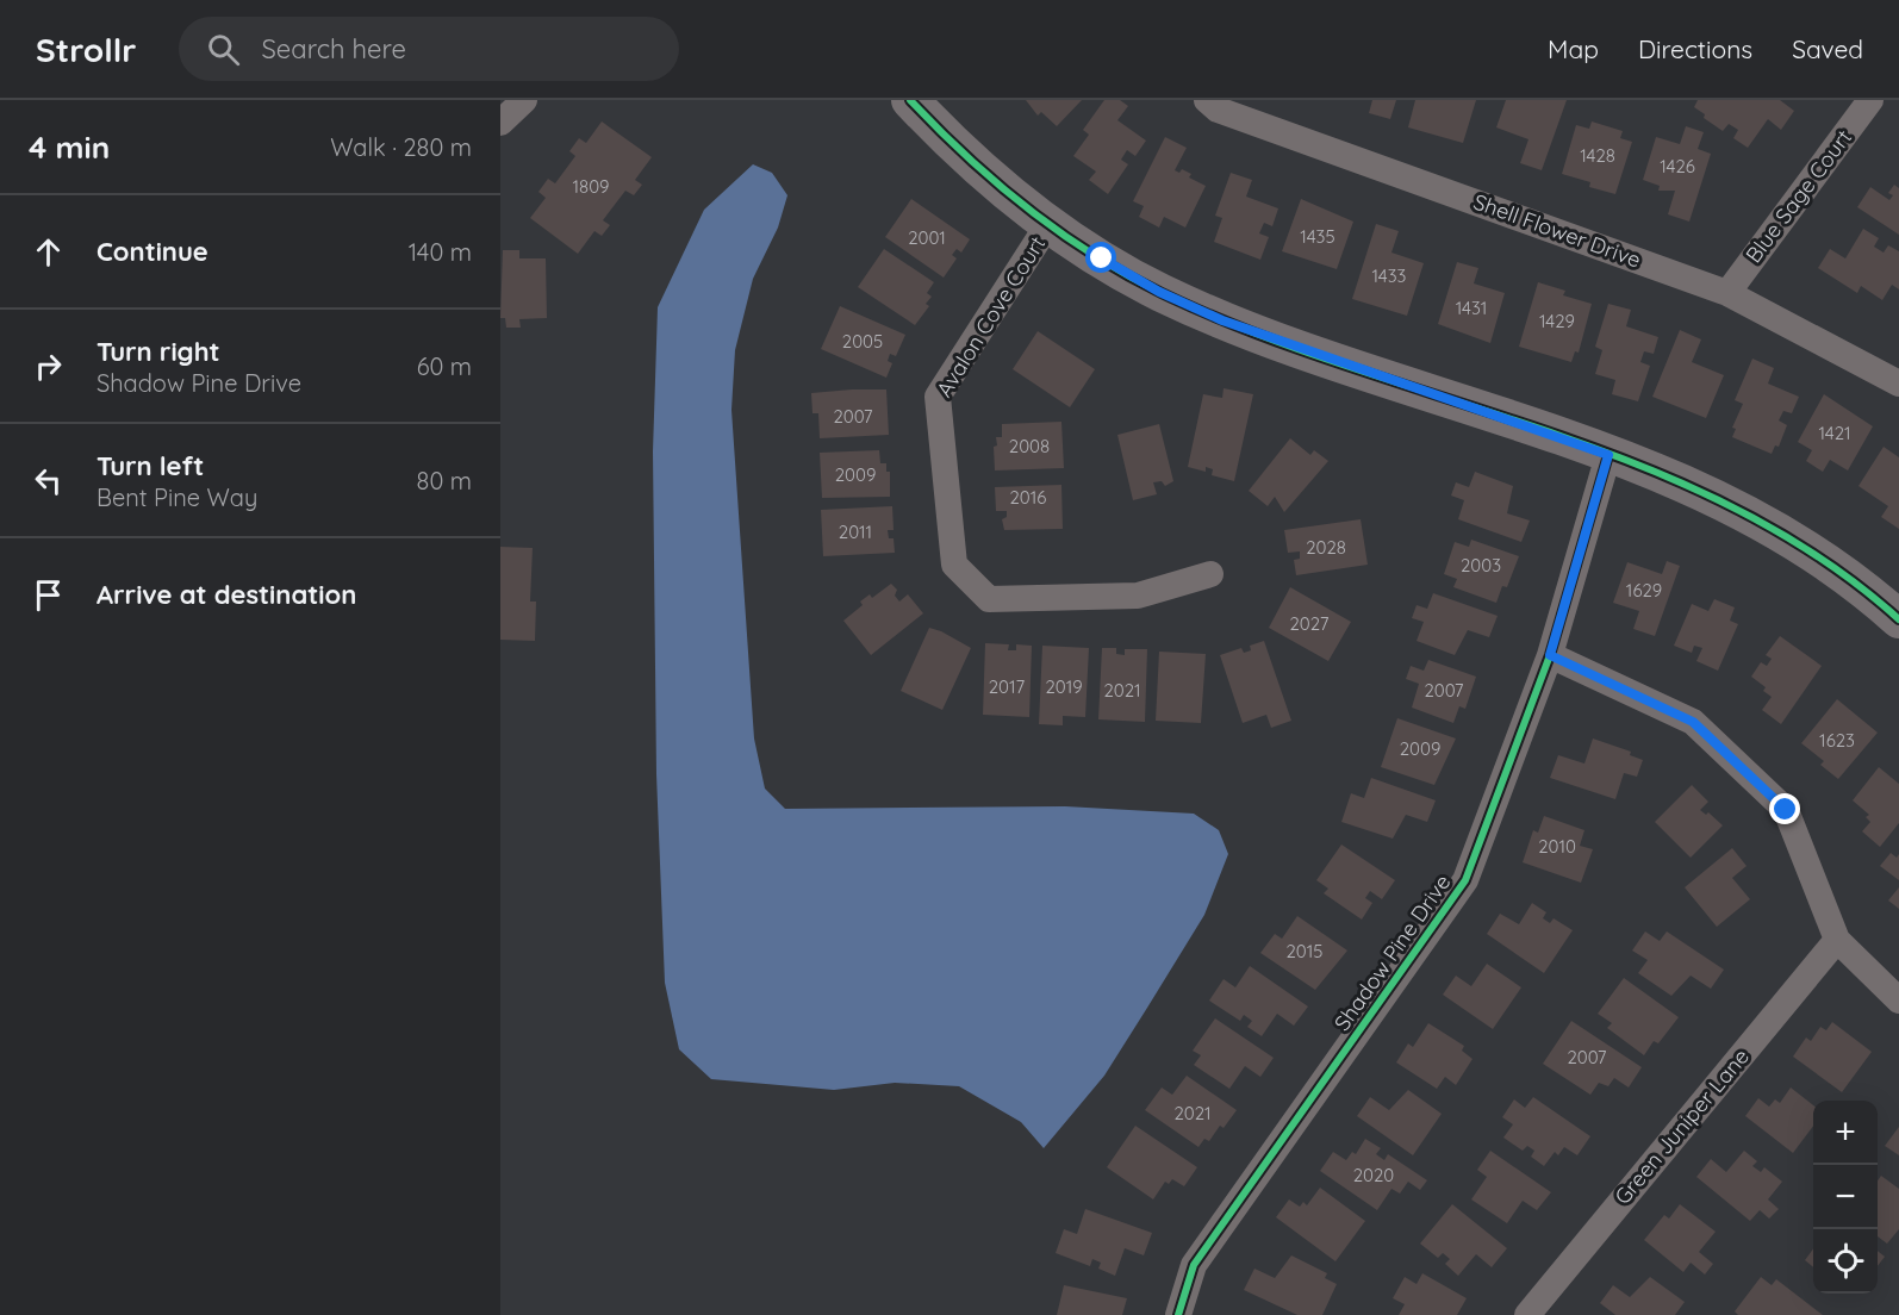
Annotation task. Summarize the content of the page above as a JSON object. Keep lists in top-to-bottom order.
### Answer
{
  "streets": {
    "street": [
      "Blue Sage Court",
      "Shell Flower Drive",
      "Avalon Cove Court",
      "Shadow Pine Drive",
      "Green Juniper Lane"
    ]
  },
  "crossings": [
    ["Blue Sage Court", "Shell Flower Drive"]
  ],
  "house_numbers": [
    "1428",
    "1426",
    "1809",
    "1435",
    "2001",
    "1433",
    "1431",
    "1429",
    "2005",
    "2007",
    "1421",
    "2008",
    "2009",
    "2016",
    "2011",
    "2028",
    "2003",
    "1629",
    "2027",
    "2017",
    "2019",
    "2021",
    "2007",
    "1623",
    "2009",
    "2010",
    "2015",
    "2007",
    "2021",
    "2020"
  ],
  "page": {
    "header": "Strollr",
    "search": "Search here",
    "nav": ["Map", "Directions", "Saved"],
    "heading": ["4 min", "Walk · 280 m"],
    "list": [
      ["Continue", "140 m"],
      ["Turn right", "Shadow Pine Drive", "60 m"],
      ["Turn left", "Bent Pine Way", "80 m"],
      "Arrive at destination"
    ],
    "map_buttons": ["+", "−"]
  }
}
